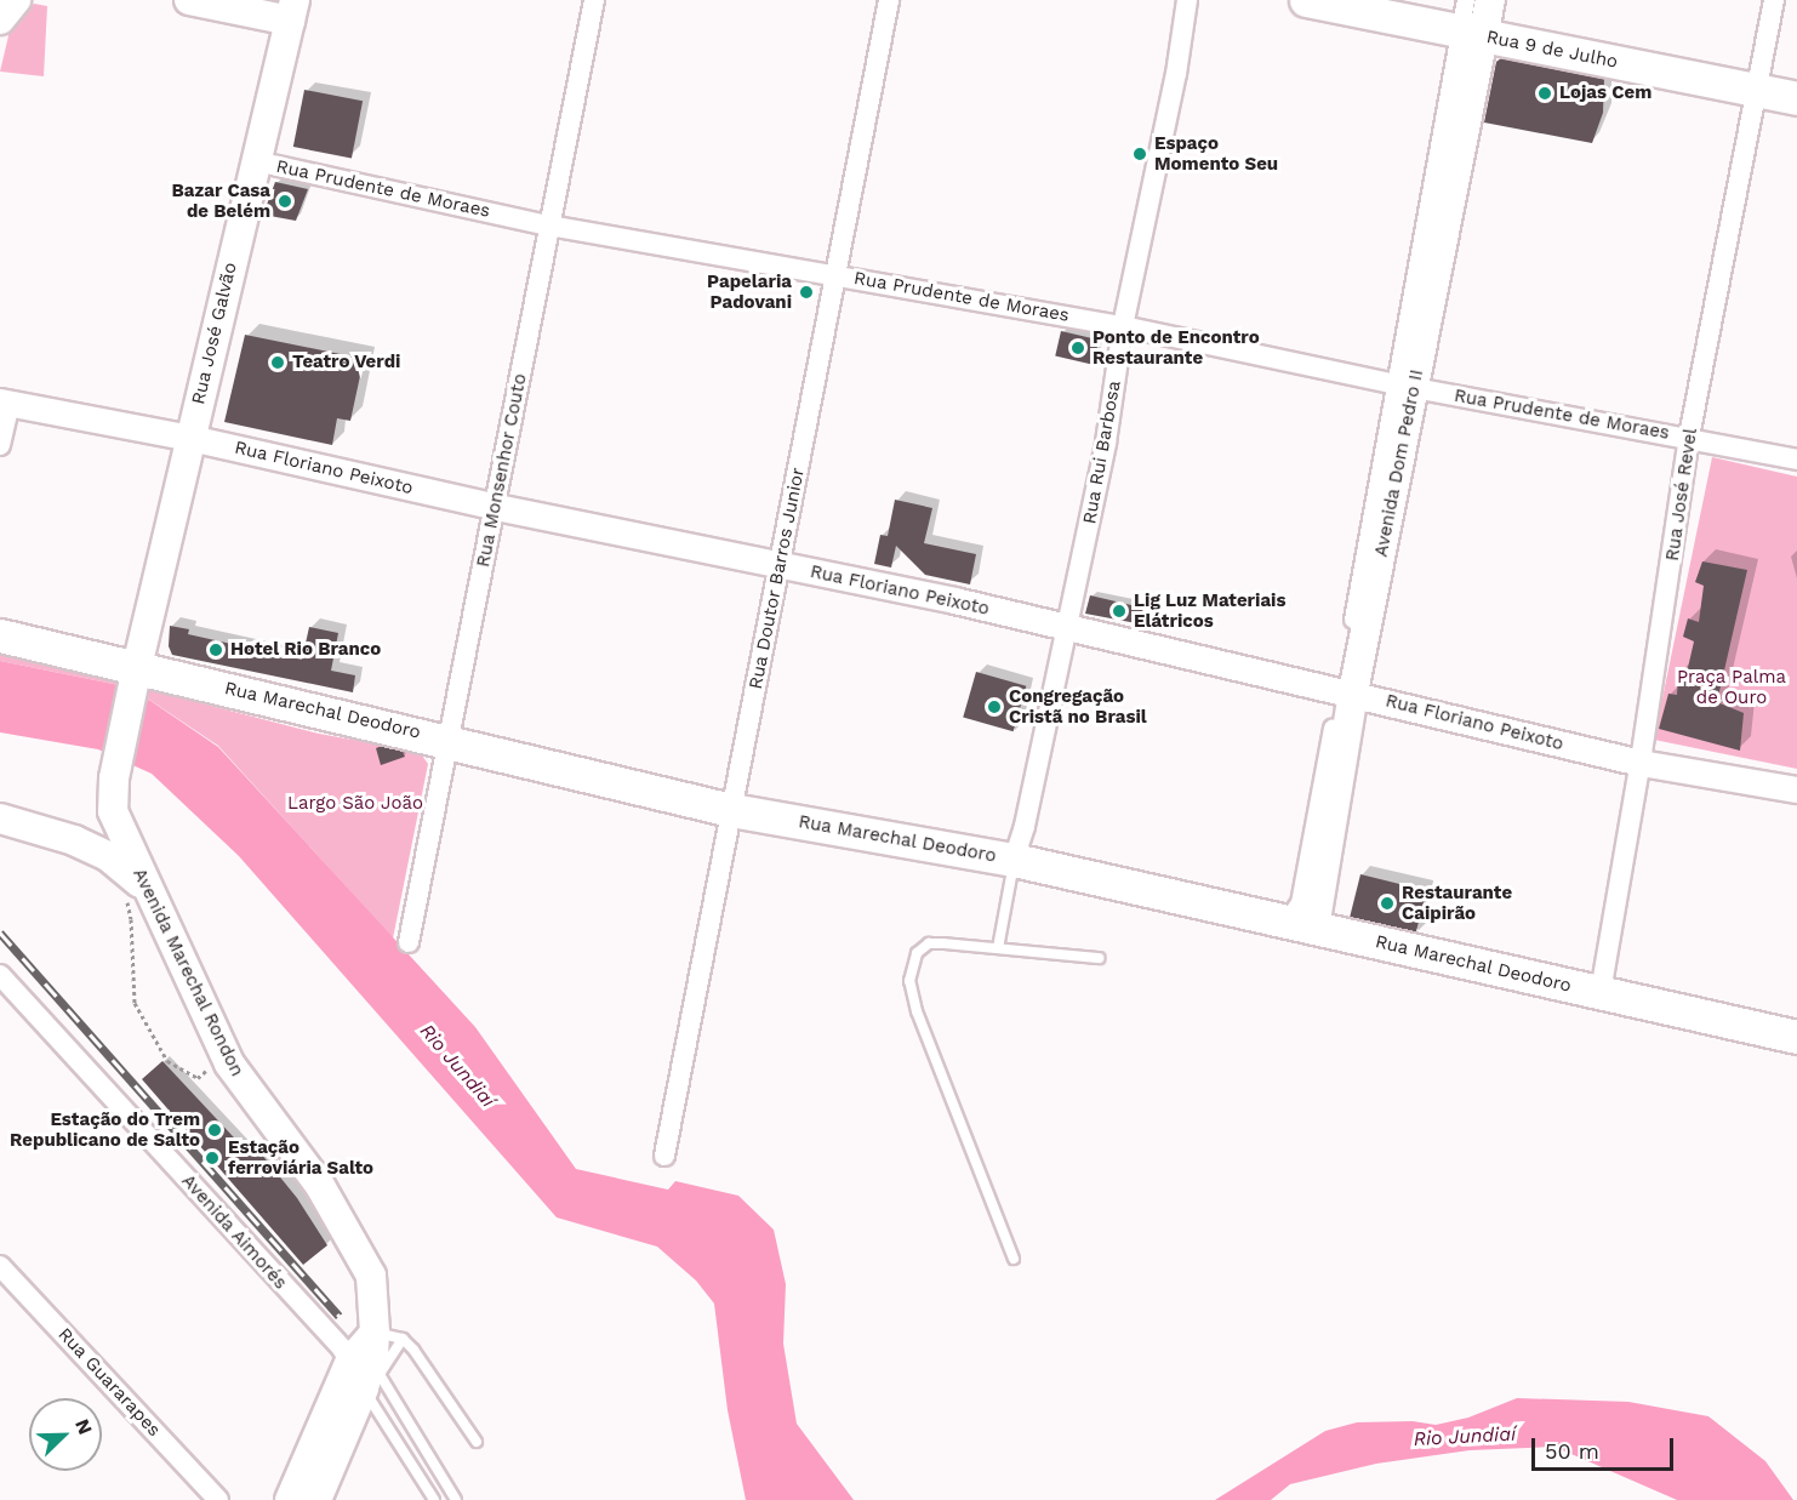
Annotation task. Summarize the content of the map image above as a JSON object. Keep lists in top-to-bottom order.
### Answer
{
  "streets": {
    "main road": [
      "Rua 9 de Julho",
      "Rua José Galvão",
      "Avenida Dom Pedro II",
      "Rua Marechal Deodoro",
      "Avenida Marechal Rondon"
    ],
    "street": [
      "Rua Prudente de Moraes",
      "Rua Rui Barbosa",
      "Rua Floriano Peixoto",
      "Rua Monsenhor Couto",
      "Rua José Revel",
      "Rua Doutor Barros Junior",
      "Avenida Aimorés",
      "Rua Guararapes"
    ]
  },
  "crossings": [
    ["Rua 9 de Julho", "Avenida Dom Pedro II"],
    ["Rua 9 de Julho", "Rua José Revel"],
    ["Rua Prudente de Moraes", "Rua José Galvão"],
    ["Rua Prudente de Moraes", "Rua Rui Barbosa"],
    ["Rua Prudente de Moraes", "Avenida Dom Pedro II"],
    ["Rua Prudente de Moraes", "Rua Monsenhor Couto"],
    ["Rua Prudente de Moraes", "Rua José Revel"],
    ["Rua Prudente de Moraes", "Rua Doutor Barros Junior"],
    ["Rua José Galvão", "Rua Floriano Peixoto"],
    ["Rua José Galvão", "Rua Marechal Deodoro"],
    ["Rua José Galvão", "Avenida Marechal Rondon"],
    ["Rua Rui Barbosa", "Rua Floriano Peixoto"],
    ["Rua Rui Barbosa", "Rua Marechal Deodoro"],
    ["Avenida Dom Pedro II", "Rua Floriano Peixoto"],
    ["Avenida Dom Pedro II", "Rua Marechal Deodoro"],
    ["Rua Floriano Peixoto", "Rua Monsenhor Couto"],
    ["Rua Floriano Peixoto", "Rua José Revel"],
    ["Rua Floriano Peixoto", "Rua Doutor Barros Junior"],
    ["Rua Monsenhor Couto", "Rua Marechal Deodoro"],
    ["Rua José Revel", "Rua Marechal Deodoro"],
    ["Rua Doutor Barros Junior", "Rua Marechal Deodoro"],
    ["Rua Marechal Deodoro", "Avenida Marechal Rondon"],
    ["Avenida Marechal Rondon", "Avenida Aimorés"]
  ],
  "water": ["Rio Jundiaí"],
  "parks": ["Praça Palma de Ouro", "Largo São João"],
  "places": [
    "Lojas Cem",
    "Espaço Momento Seu",
    "Bazar Casa de Belém",
    "Papelaria Padovani",
    "Ponto de Encontro Restaurante",
    "Teatro Verdi",
    "Lig Luz Materiais Elátricos",
    "Hotel Rio Branco",
    "Congregação Cristã no Brasil",
    "Restaurante Caipirão",
    "Estação do Trem Republicano de Salto",
    "Estação ferroviária Salto"
  ],
  "scale_bar": "50 m",
  "north": "top right"
}
